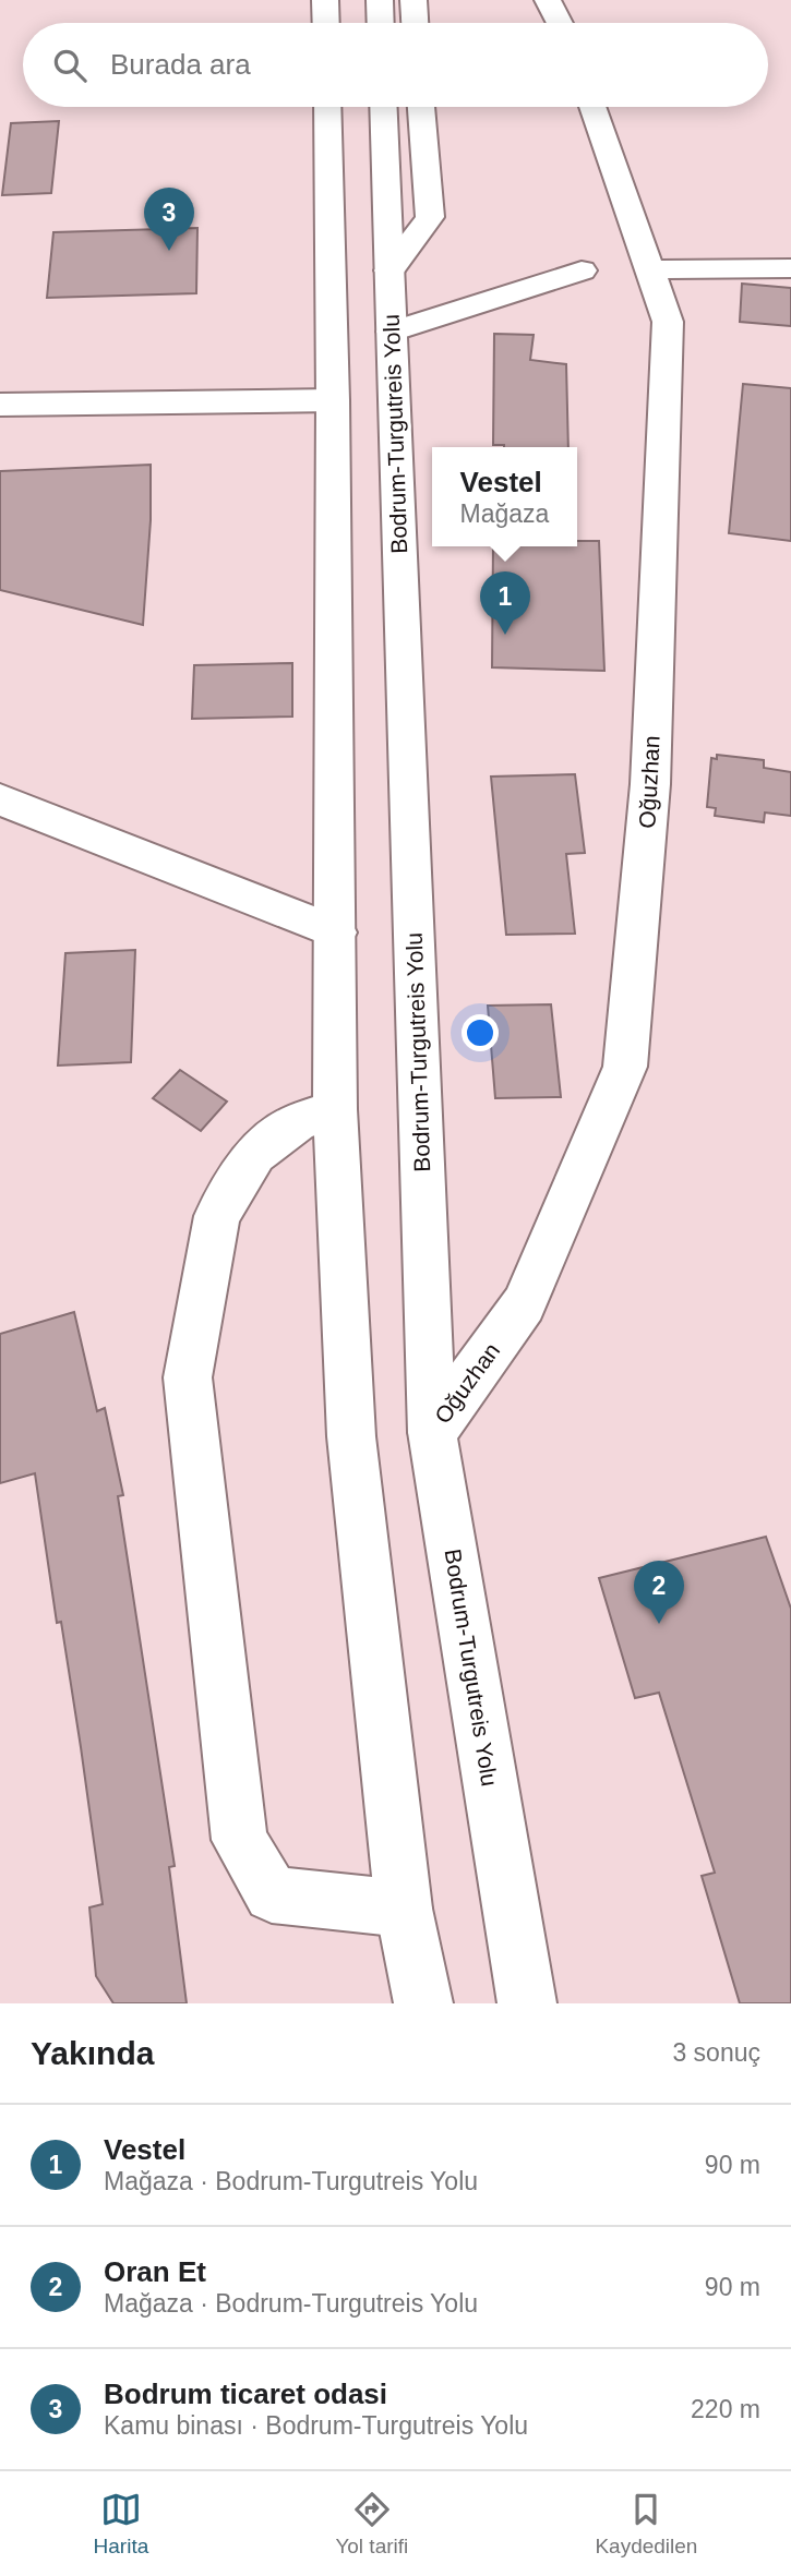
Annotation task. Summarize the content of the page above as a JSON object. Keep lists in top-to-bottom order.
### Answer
{
  "streets": {
    "main road": ["Bodrum-Turgutreis Yolu", "Oğuzhan"]
  },
  "crossings": [
    ["Bodrum-Turgutreis Yolu", "Oğuzhan"]
  ],
  "page": {
    "search": "Burada ara",
    "pins": ["3", "1", "2"],
    "popup": ["Vestel", "Mağaza"],
    "heading": ["Yakında", "3 sonuç"],
    "list": [
      {
        "mark": "1",
        "name": "Vestel",
        "note": "Mağaza · Bodrum-Turgutreis Yolu",
        "value": "90 m"
      },
      {
        "mark": "2",
        "name": "Oran Et",
        "note": "Mağaza · Bodrum-Turgutreis Yolu",
        "value": "90 m"
      },
      {
        "mark": "3",
        "name": "Bodrum ticaret odasi",
        "note": "Kamu binası · Bodrum-Turgutreis Yolu",
        "value": "220 m"
      }
    ],
    "nav": ["Harita", "Yol tarifi", "Kaydedilen"]
  }
}
